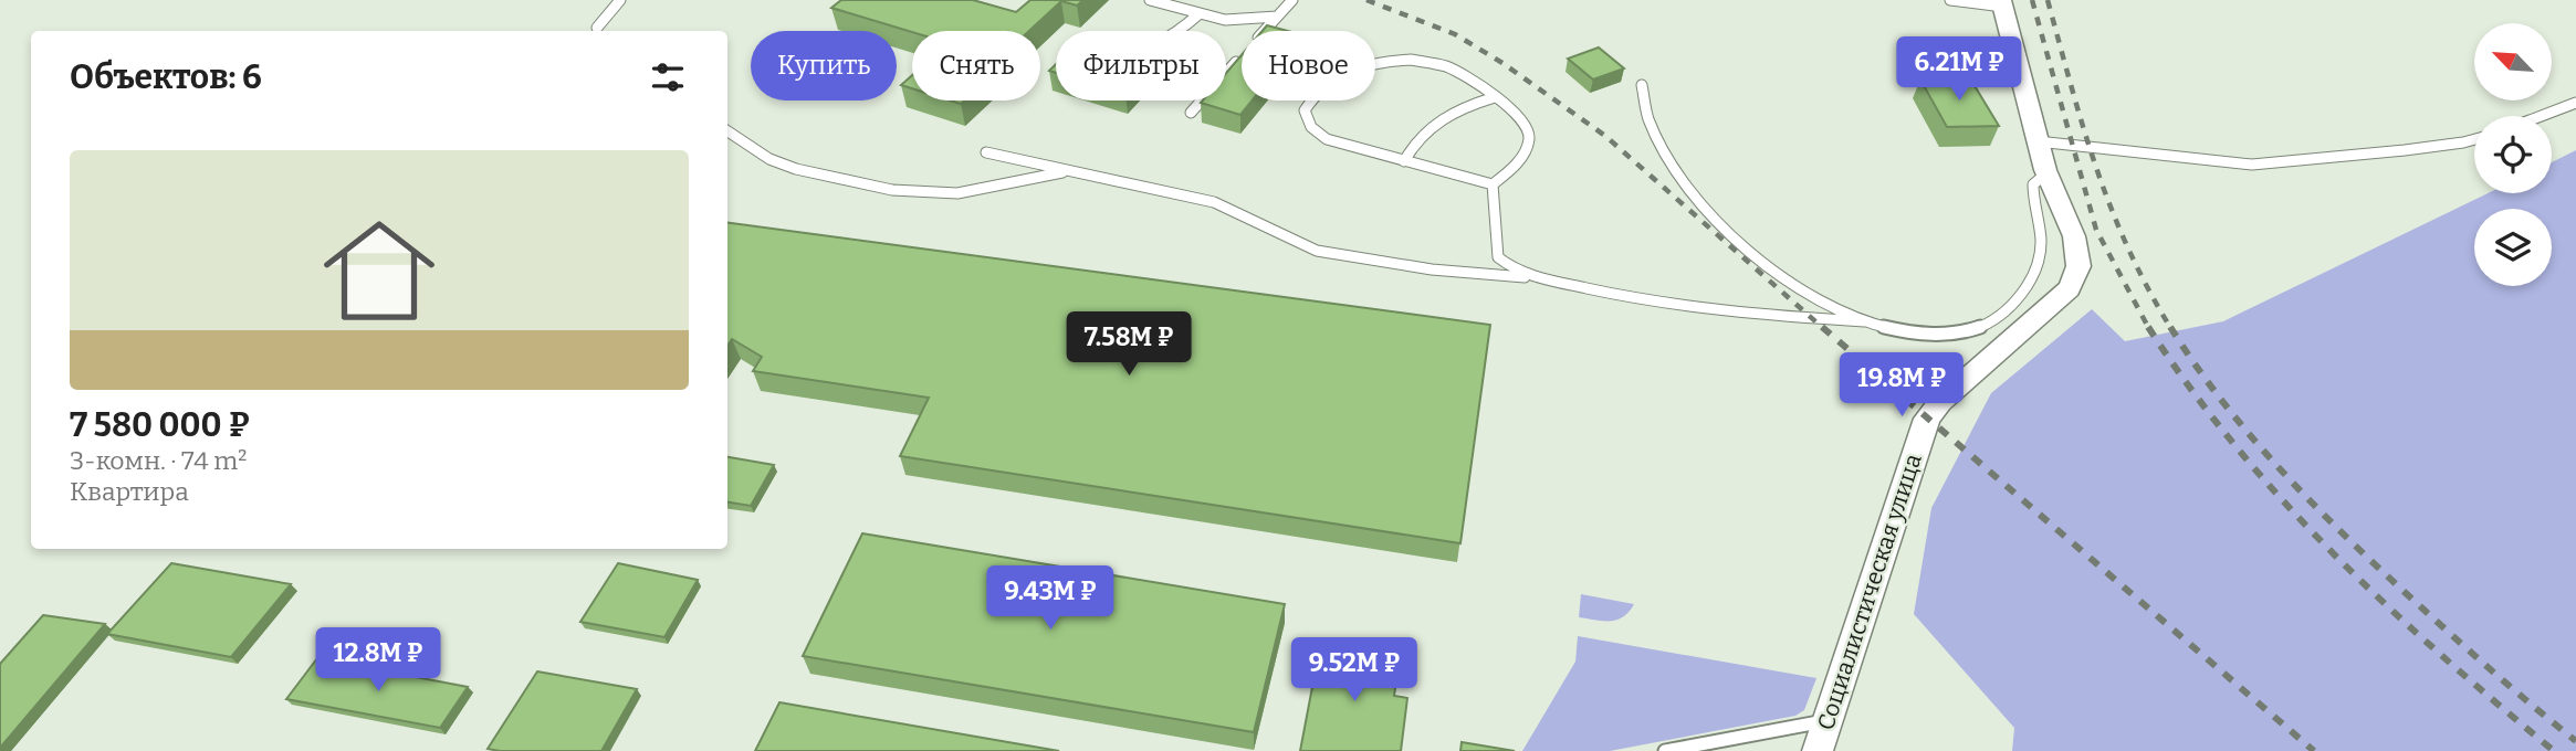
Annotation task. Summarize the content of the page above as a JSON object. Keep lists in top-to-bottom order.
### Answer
{
  "streets": {
    "street": ["Социалистическая улица"]
  },
  "north": "top left",
  "page": {
    "chip": [
      "Купить",
      "Снять",
      "Фильтры",
      "Новое"
    ],
    "heading": "Объектов: 6",
    "price": [
      "6.21M ₽",
      "7.58M ₽",
      "19.8M ₽",
      "9.43M ₽",
      "12.8M ₽",
      "9.52M ₽"
    ],
    "list": [
      {
        "name": "7 580 000 ₽",
        "note": "3-комн. · 74 m² · Квартира"
      }
    ]
  }
}
